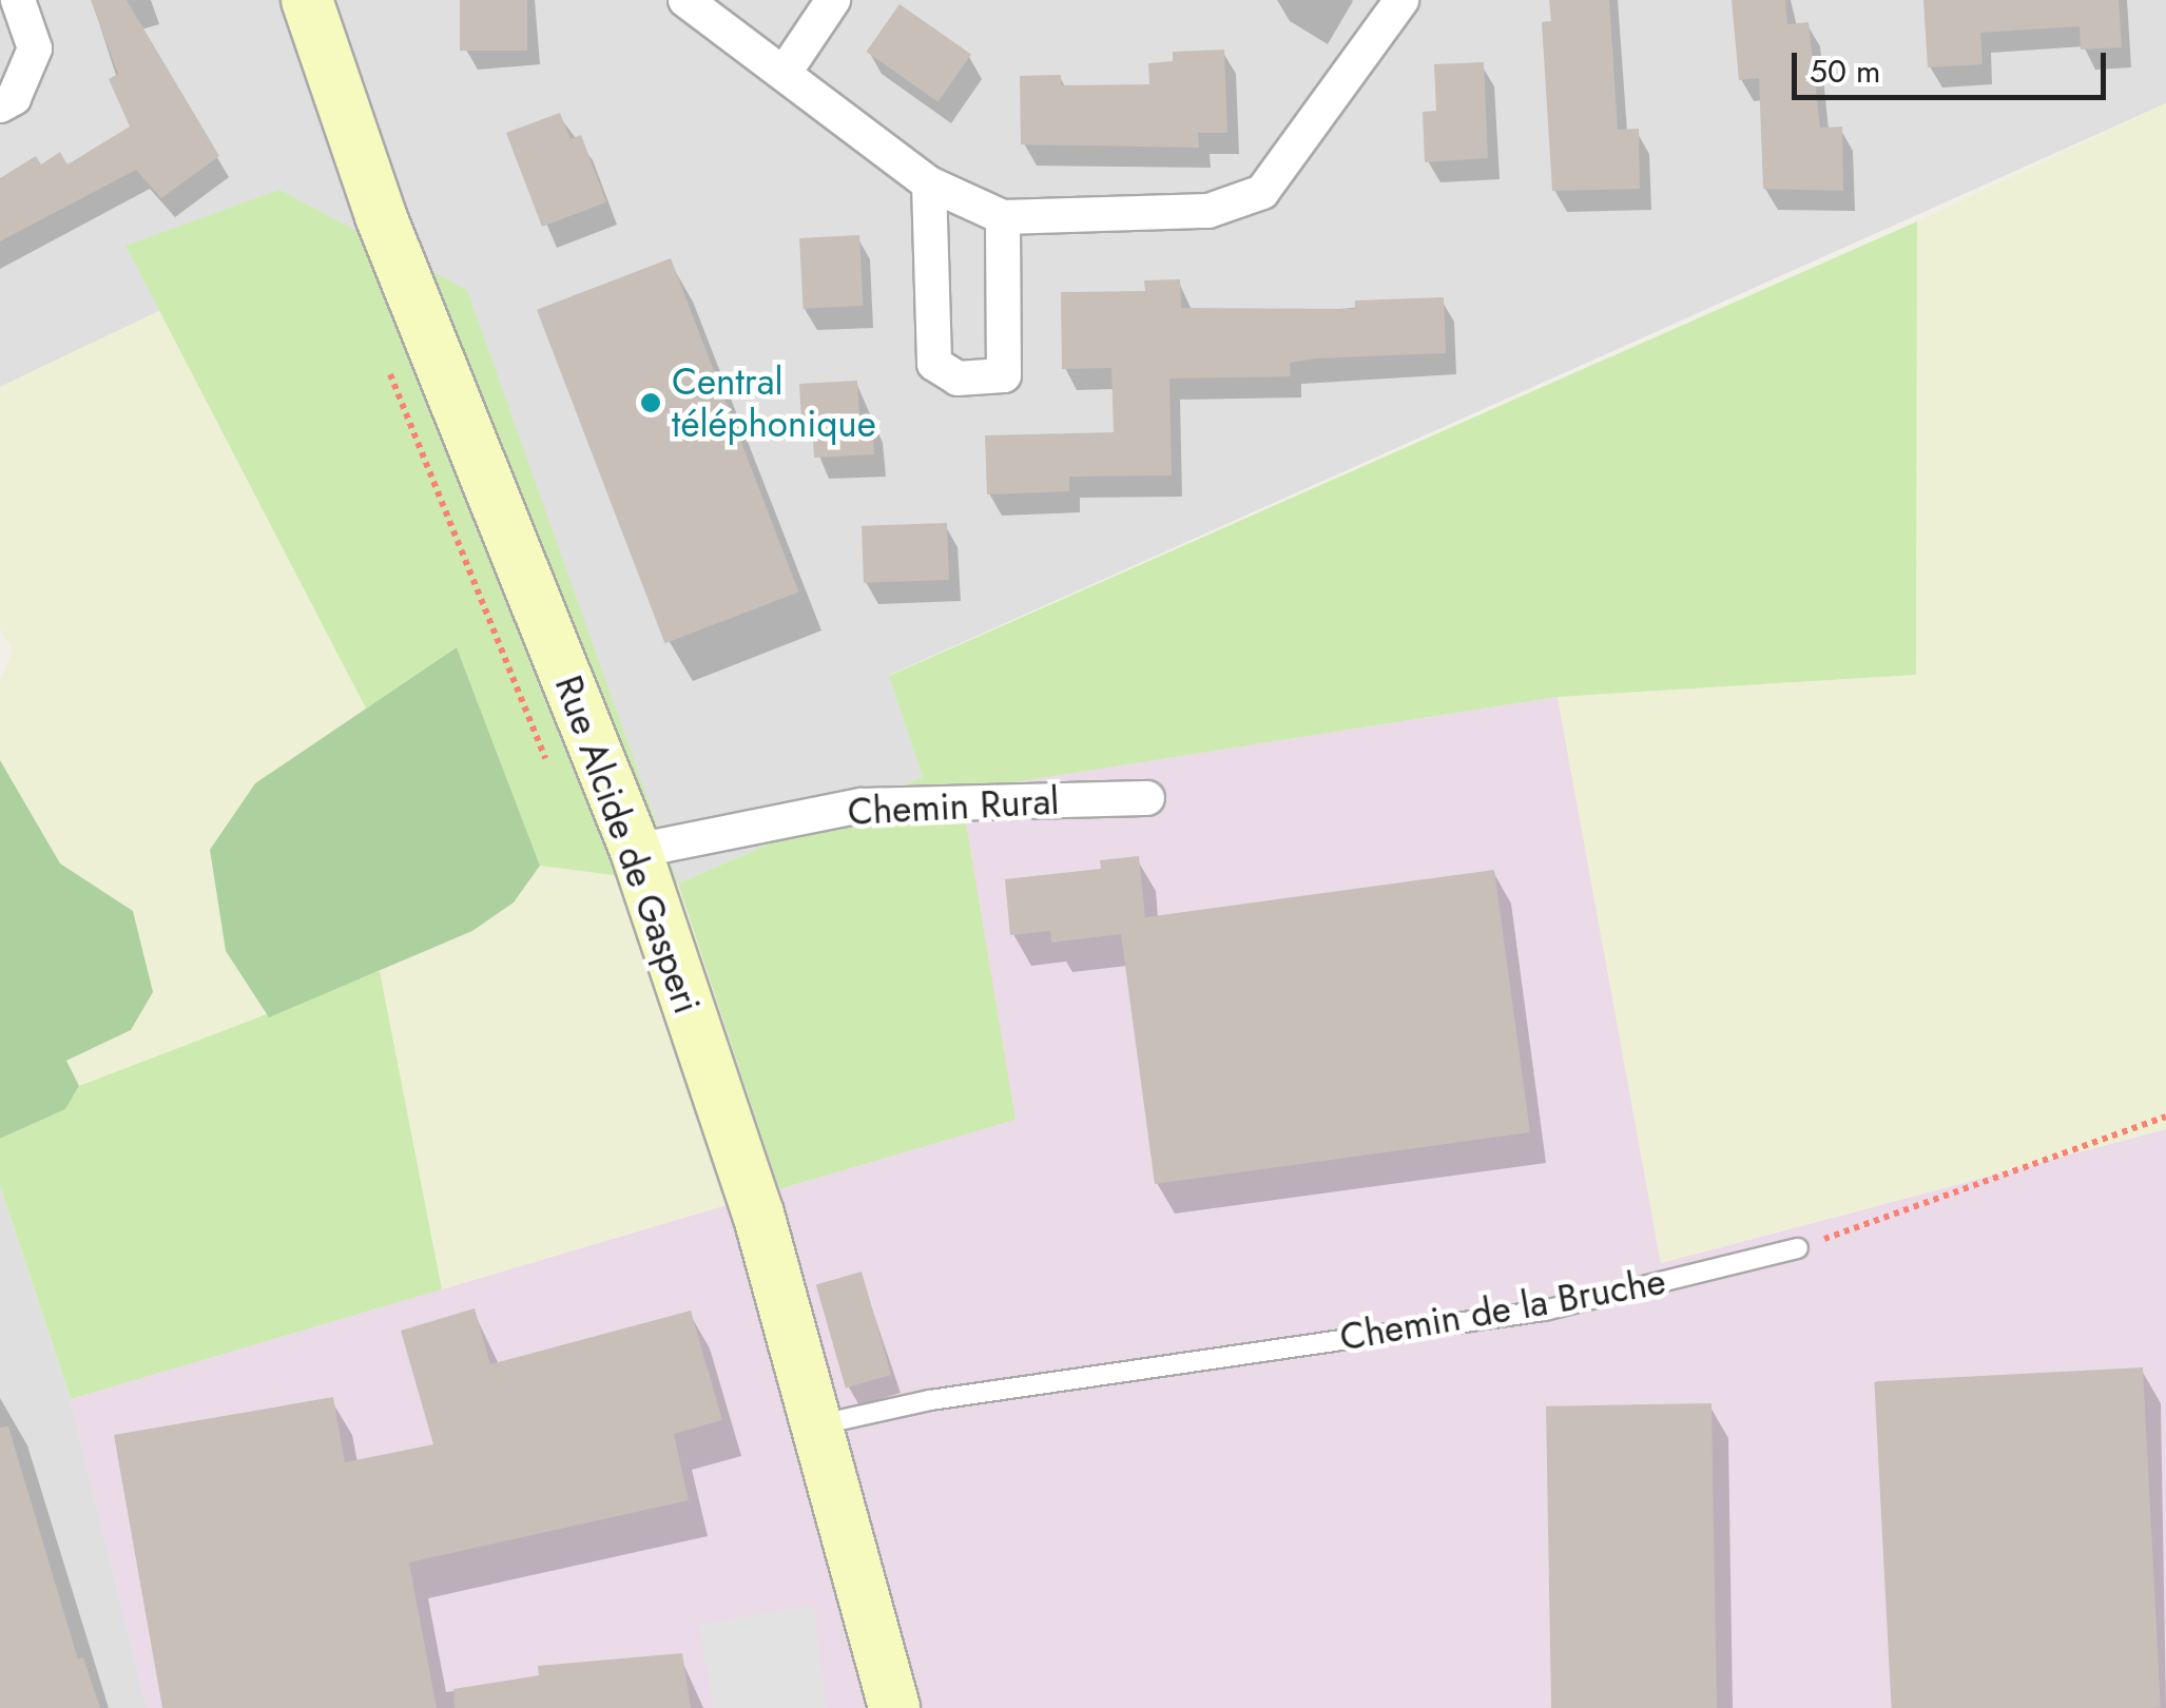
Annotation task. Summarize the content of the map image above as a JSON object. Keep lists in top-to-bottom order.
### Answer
{
  "streets": {
    "main road": ["Rue Alcide de Gasperi"],
    "street": ["Chemin Rural"],
    "lane": ["Chemin de la Bruche"]
  },
  "crossings": [
    ["Chemin Rural", "Rue Alcide de Gasperi"],
    ["Rue Alcide de Gasperi", "Chemin de la Bruche"]
  ],
  "places": ["Central téléphonique"],
  "scale_bar": "50 m"
}
